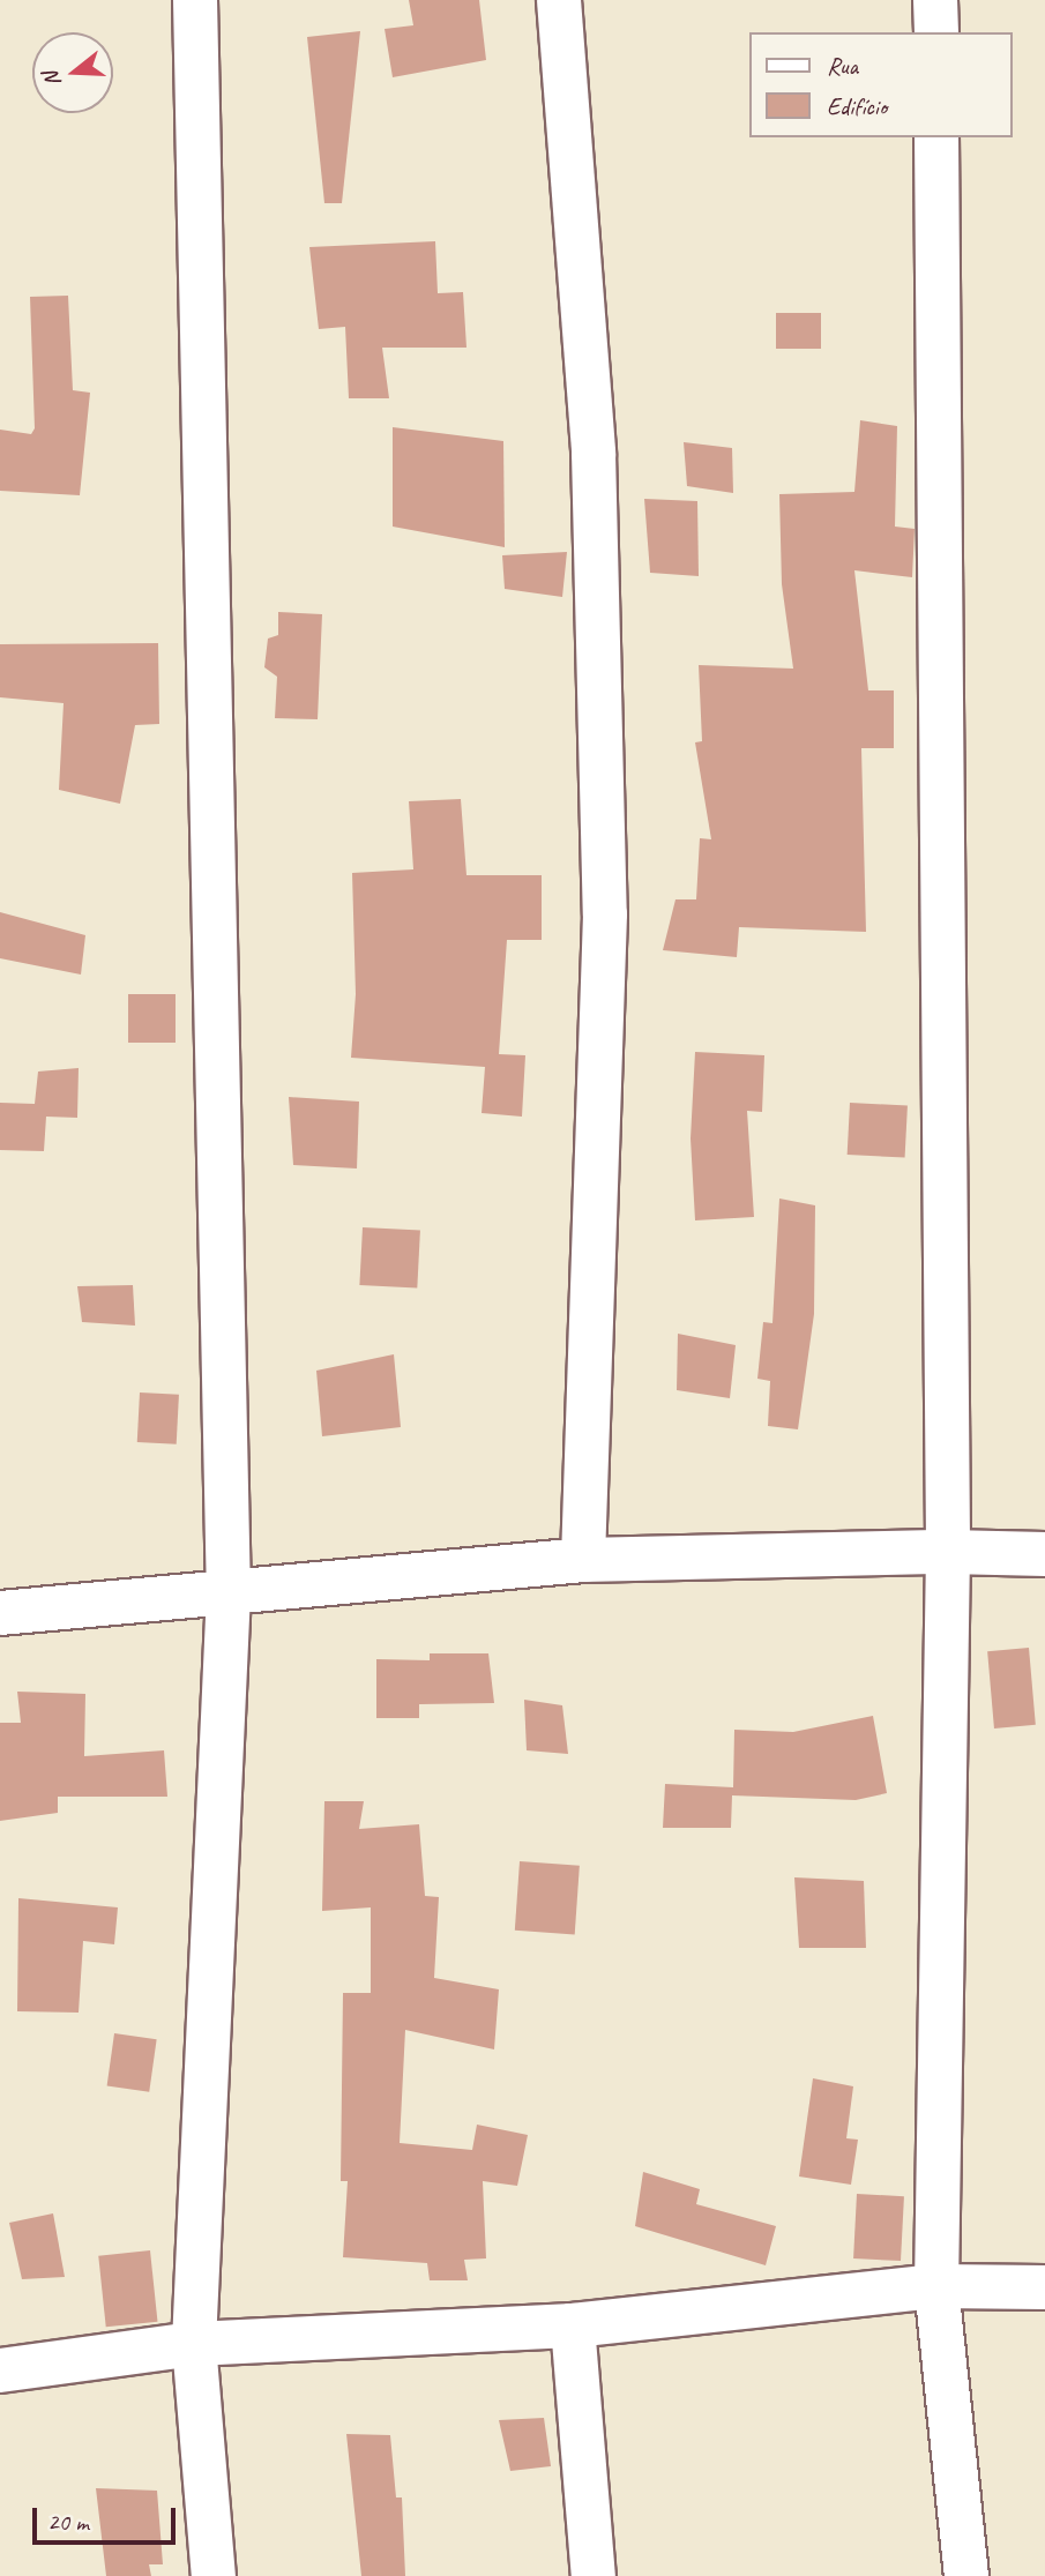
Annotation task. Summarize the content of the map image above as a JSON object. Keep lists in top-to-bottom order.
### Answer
{
  "legend": ["Rua", "Edifício"],
  "scale_bar": "20 m",
  "north": "left"
}
